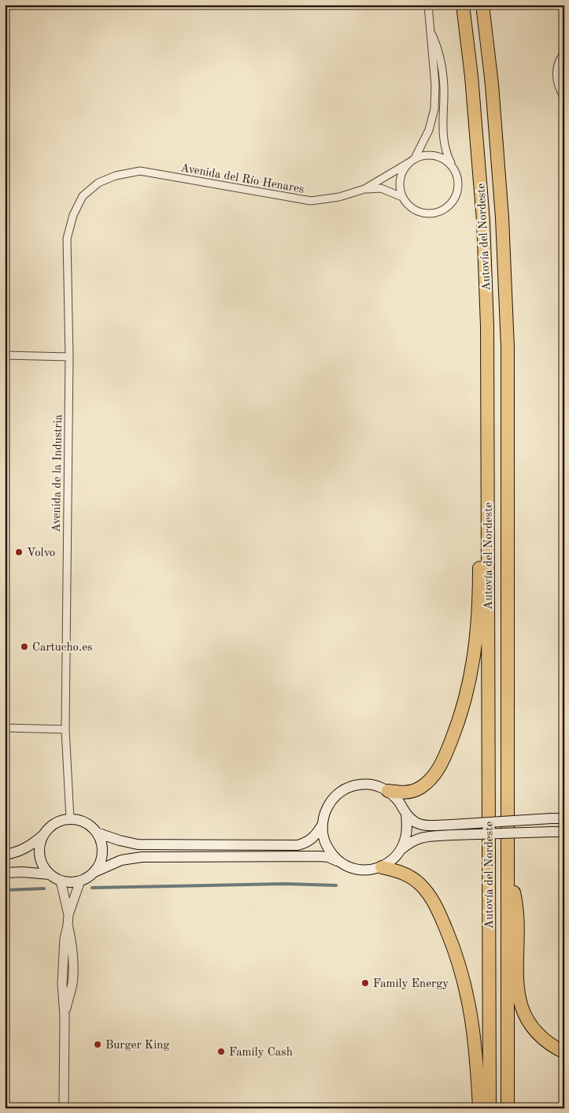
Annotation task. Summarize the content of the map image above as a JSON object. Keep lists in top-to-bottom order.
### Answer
{
  "streets": {
    "highway": ["Autovía del Nordeste"],
    "street": ["Avenida del Río Henares", "Avenida de la Industria"]
  },
  "crossings": [
    ["Avenida del Río Henares", "Avenida de la Industria"]
  ],
  "places": [
    "Volvo",
    "Cartucho.es",
    "Family Energy",
    "Burger King",
    "Family Cash"
  ]
}
